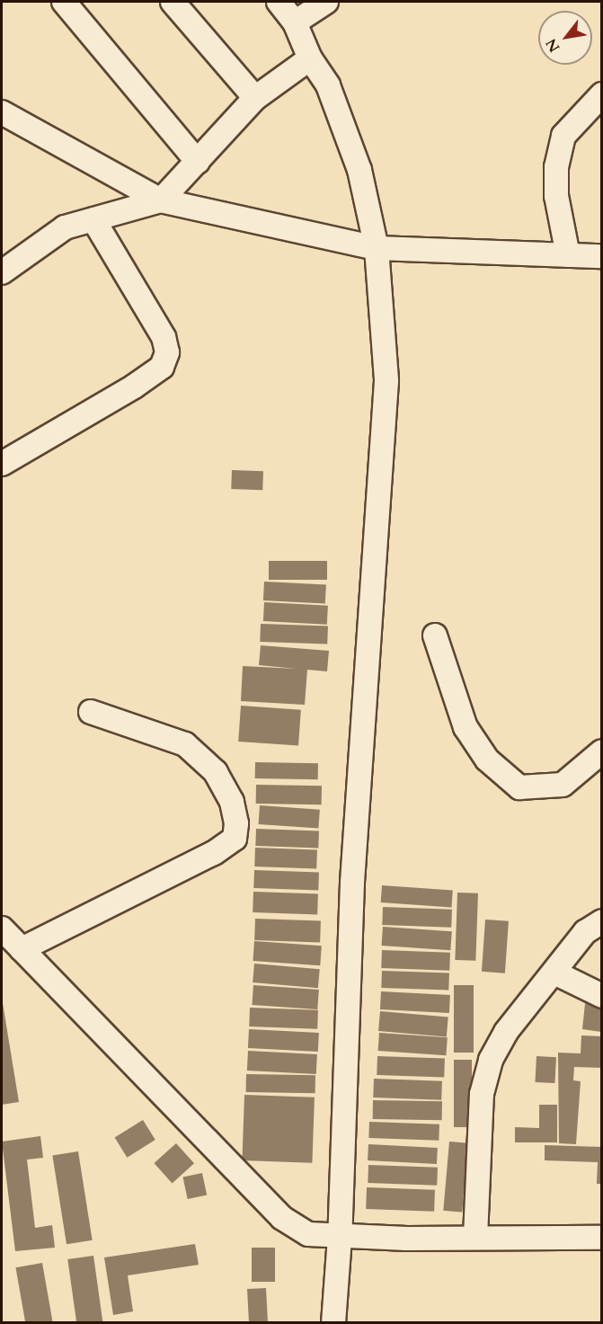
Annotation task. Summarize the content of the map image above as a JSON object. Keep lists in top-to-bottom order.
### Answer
{
  "north": "bottom left"
}
